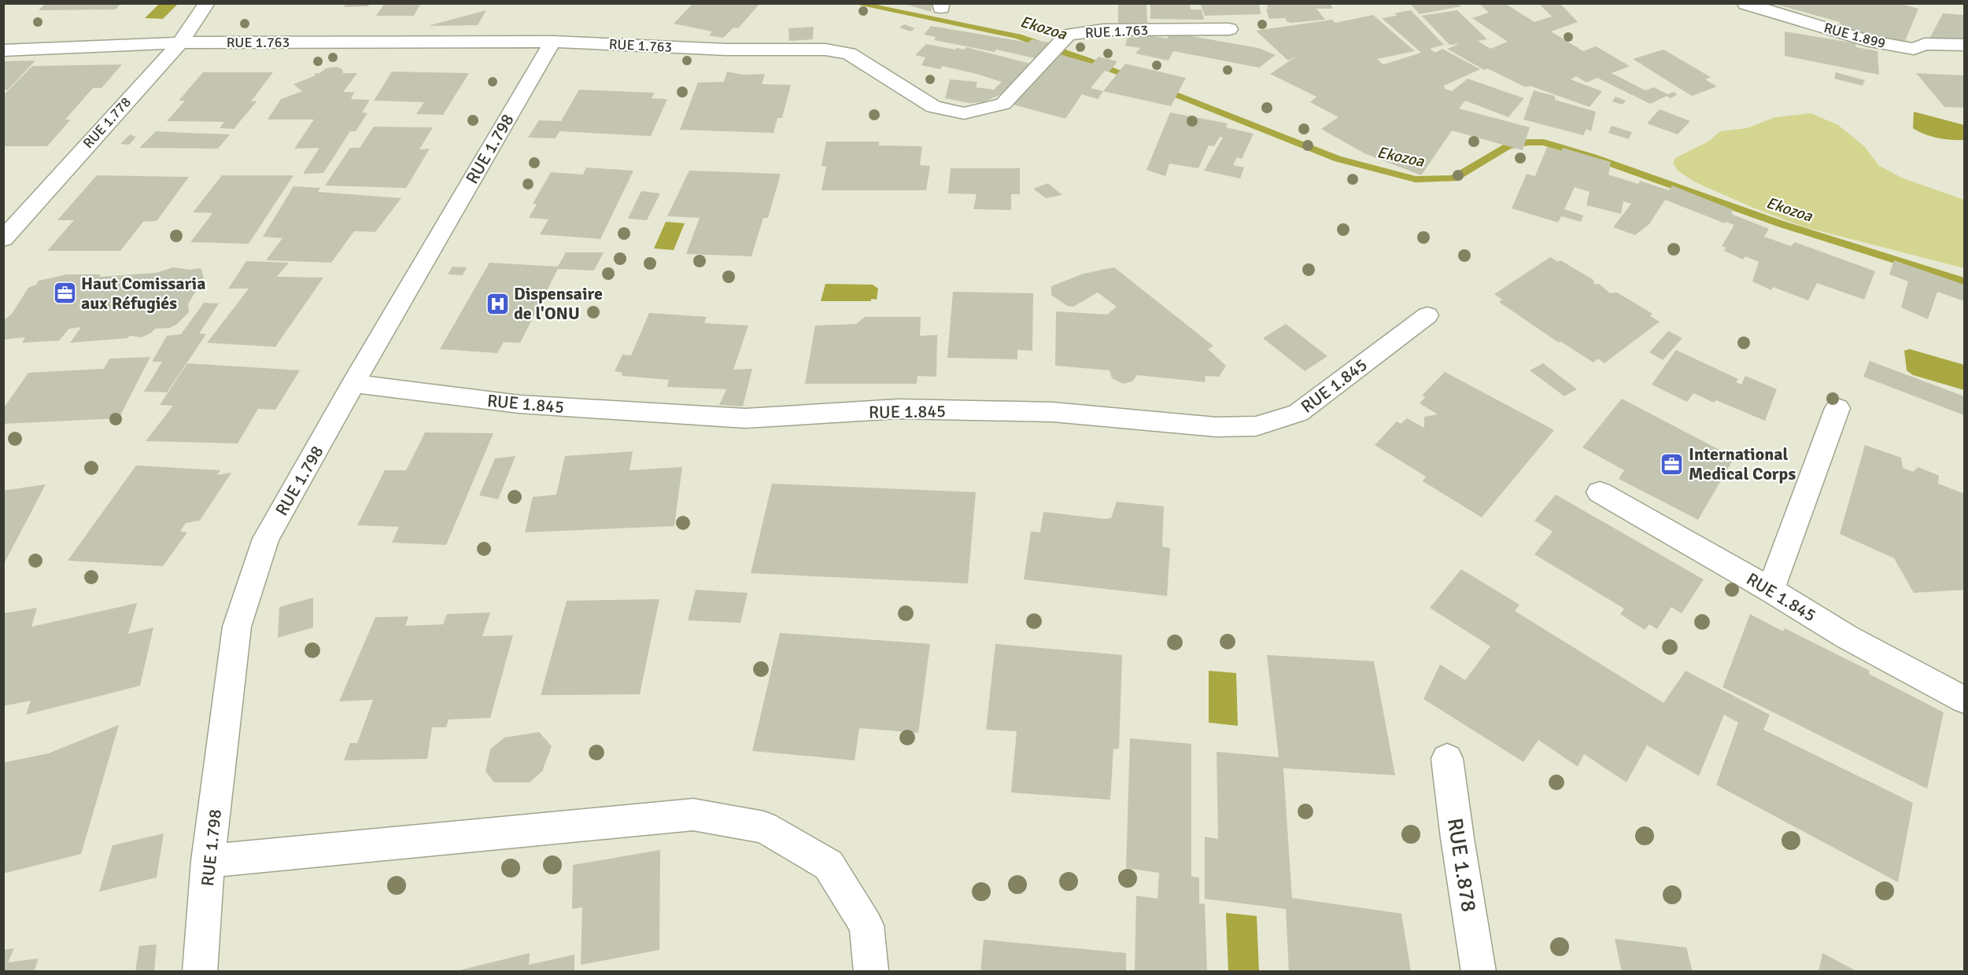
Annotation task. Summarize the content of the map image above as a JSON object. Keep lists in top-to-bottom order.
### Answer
{
  "streets": {
    "street": [
      "RUE 1.763",
      "RUE 1.899",
      "RUE 1.778",
      "RUE 1.798",
      "RUE 1.845",
      "RUE 1.878"
    ]
  },
  "crossings": [
    ["RUE 1.763", "RUE 1.778"],
    ["RUE 1.763", "RUE 1.798"],
    ["RUE 1.798", "RUE 1.845"]
  ],
  "water": ["Ekozoa"],
  "places": {
    "office": ["Haut Comissaria aux Réfugiés", "International Medical Corps"],
    "hospital": ["Dispensaire de l'ONU"]
  }
}
